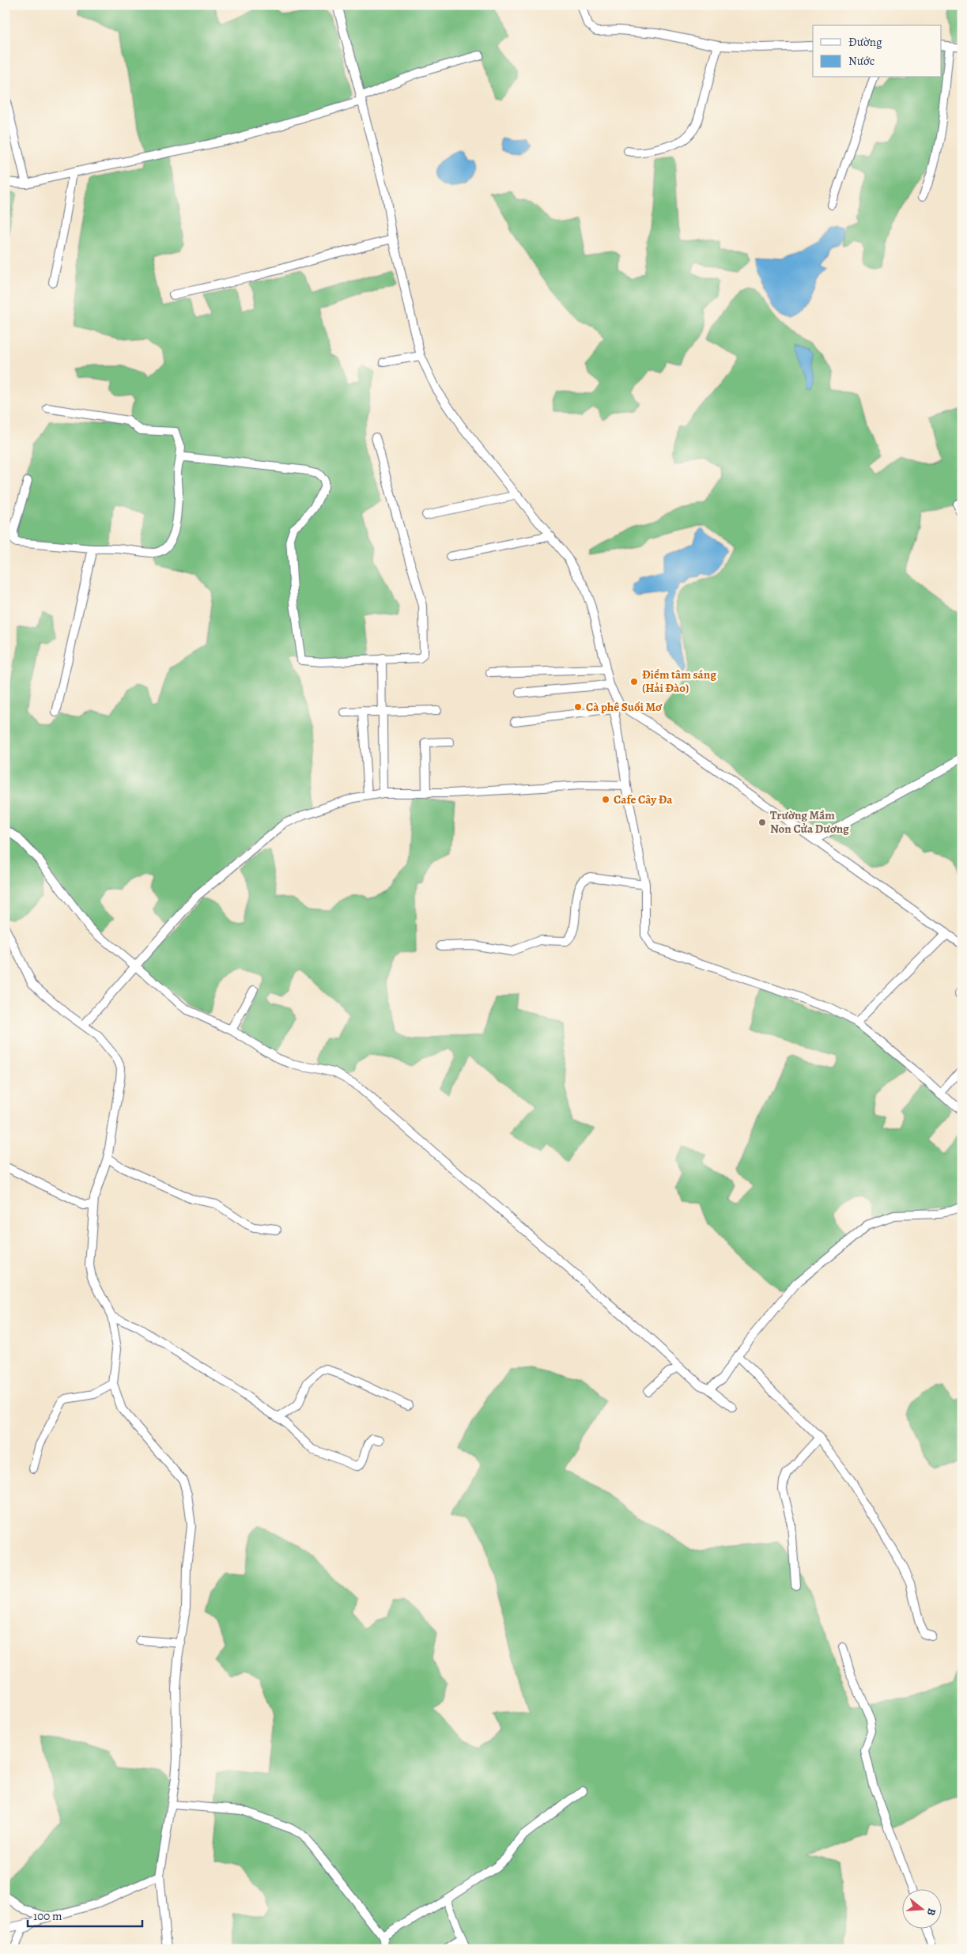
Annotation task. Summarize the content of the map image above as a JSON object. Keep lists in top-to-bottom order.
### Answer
{
  "places": [
    "Điểm tâm sáng (Hải Đào)",
    "Cà phê Suối Mơ",
    "Cafe Cây Đa",
    "Trường Mầm Non Cửa Dương"
  ],
  "legend": ["Đường", "Nước"],
  "scale_bar": "100 m",
  "north": "right"
}
